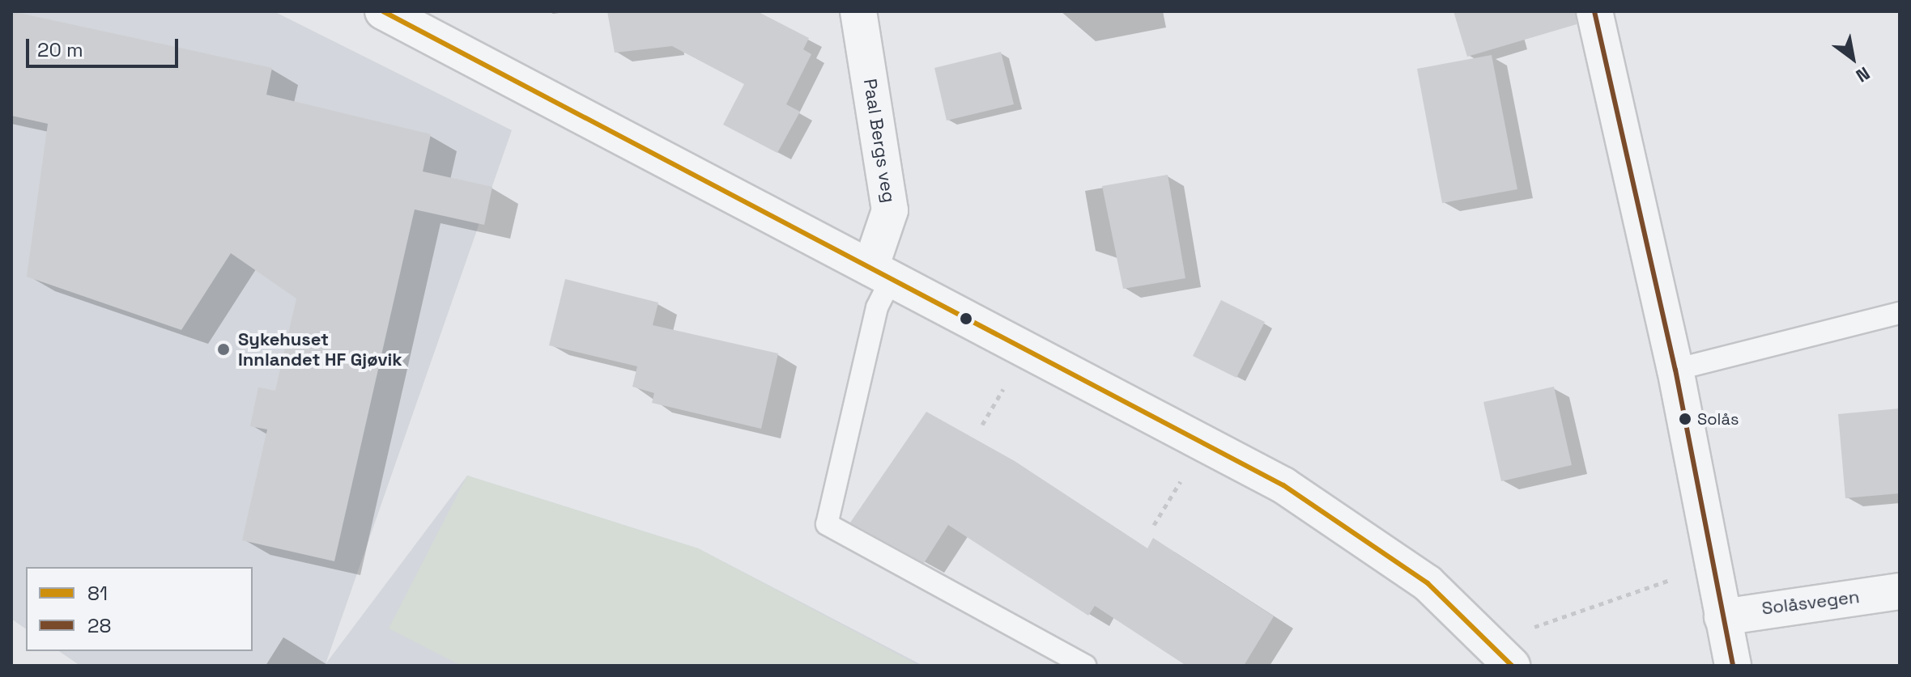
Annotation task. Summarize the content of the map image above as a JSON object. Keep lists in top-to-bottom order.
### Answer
{
  "streets": {
    "street": ["Paal Bergs veg", "Solåsvegen"]
  },
  "places": ["Sykehuset Innlandet HF Gjøvik", "Solås"],
  "lines": ["transit line 81", "transit line 28"],
  "legend": ["81", "28"],
  "scale_bar": "20 m",
  "north": "bottom right"
}
